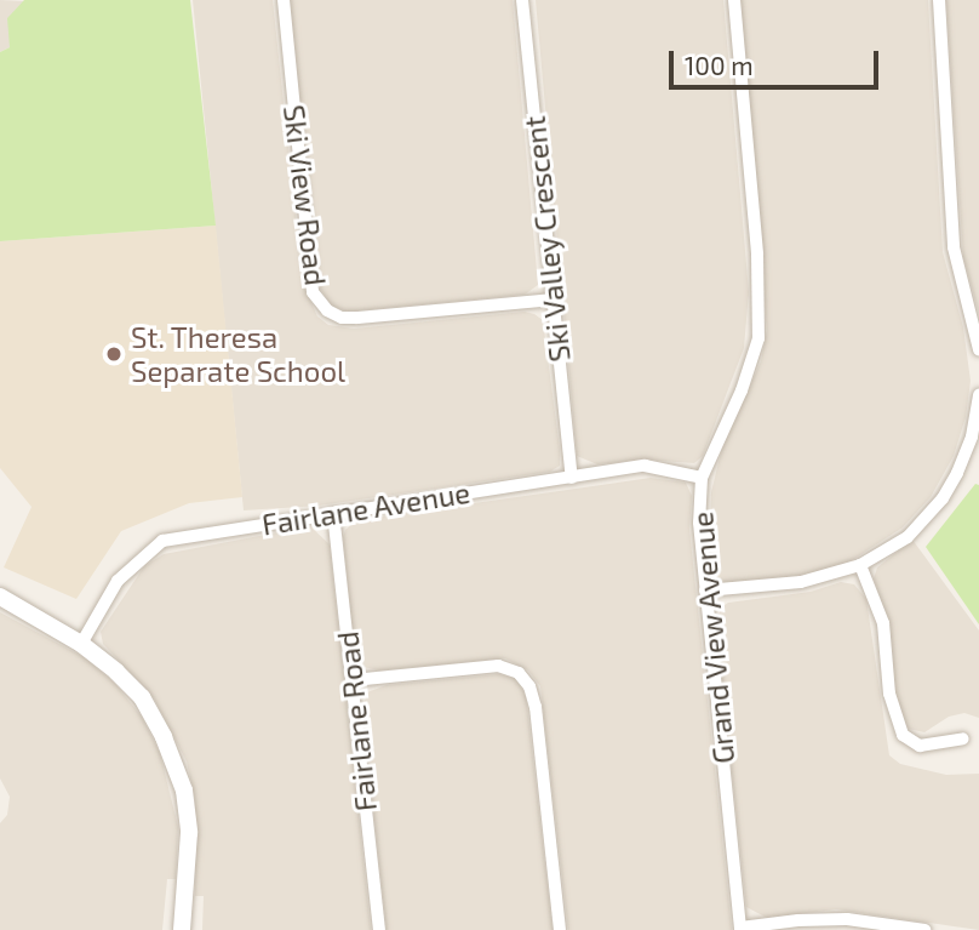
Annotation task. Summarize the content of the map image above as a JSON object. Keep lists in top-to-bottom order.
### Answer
{
  "streets": {
    "street": [
      "Ski View Road",
      "Ski Valley Crescent",
      "Fairlane Avenue",
      "Grand View Avenue",
      "Fairlane Road"
    ]
  },
  "crossings": [
    ["Ski View Road", "Ski Valley Crescent"],
    ["Ski Valley Crescent", "Fairlane Avenue"],
    ["Fairlane Avenue", "Grand View Avenue"],
    ["Fairlane Avenue", "Fairlane Road"]
  ],
  "places": ["St. Theresa Separate School"],
  "scale_bar": "100 m"
}
